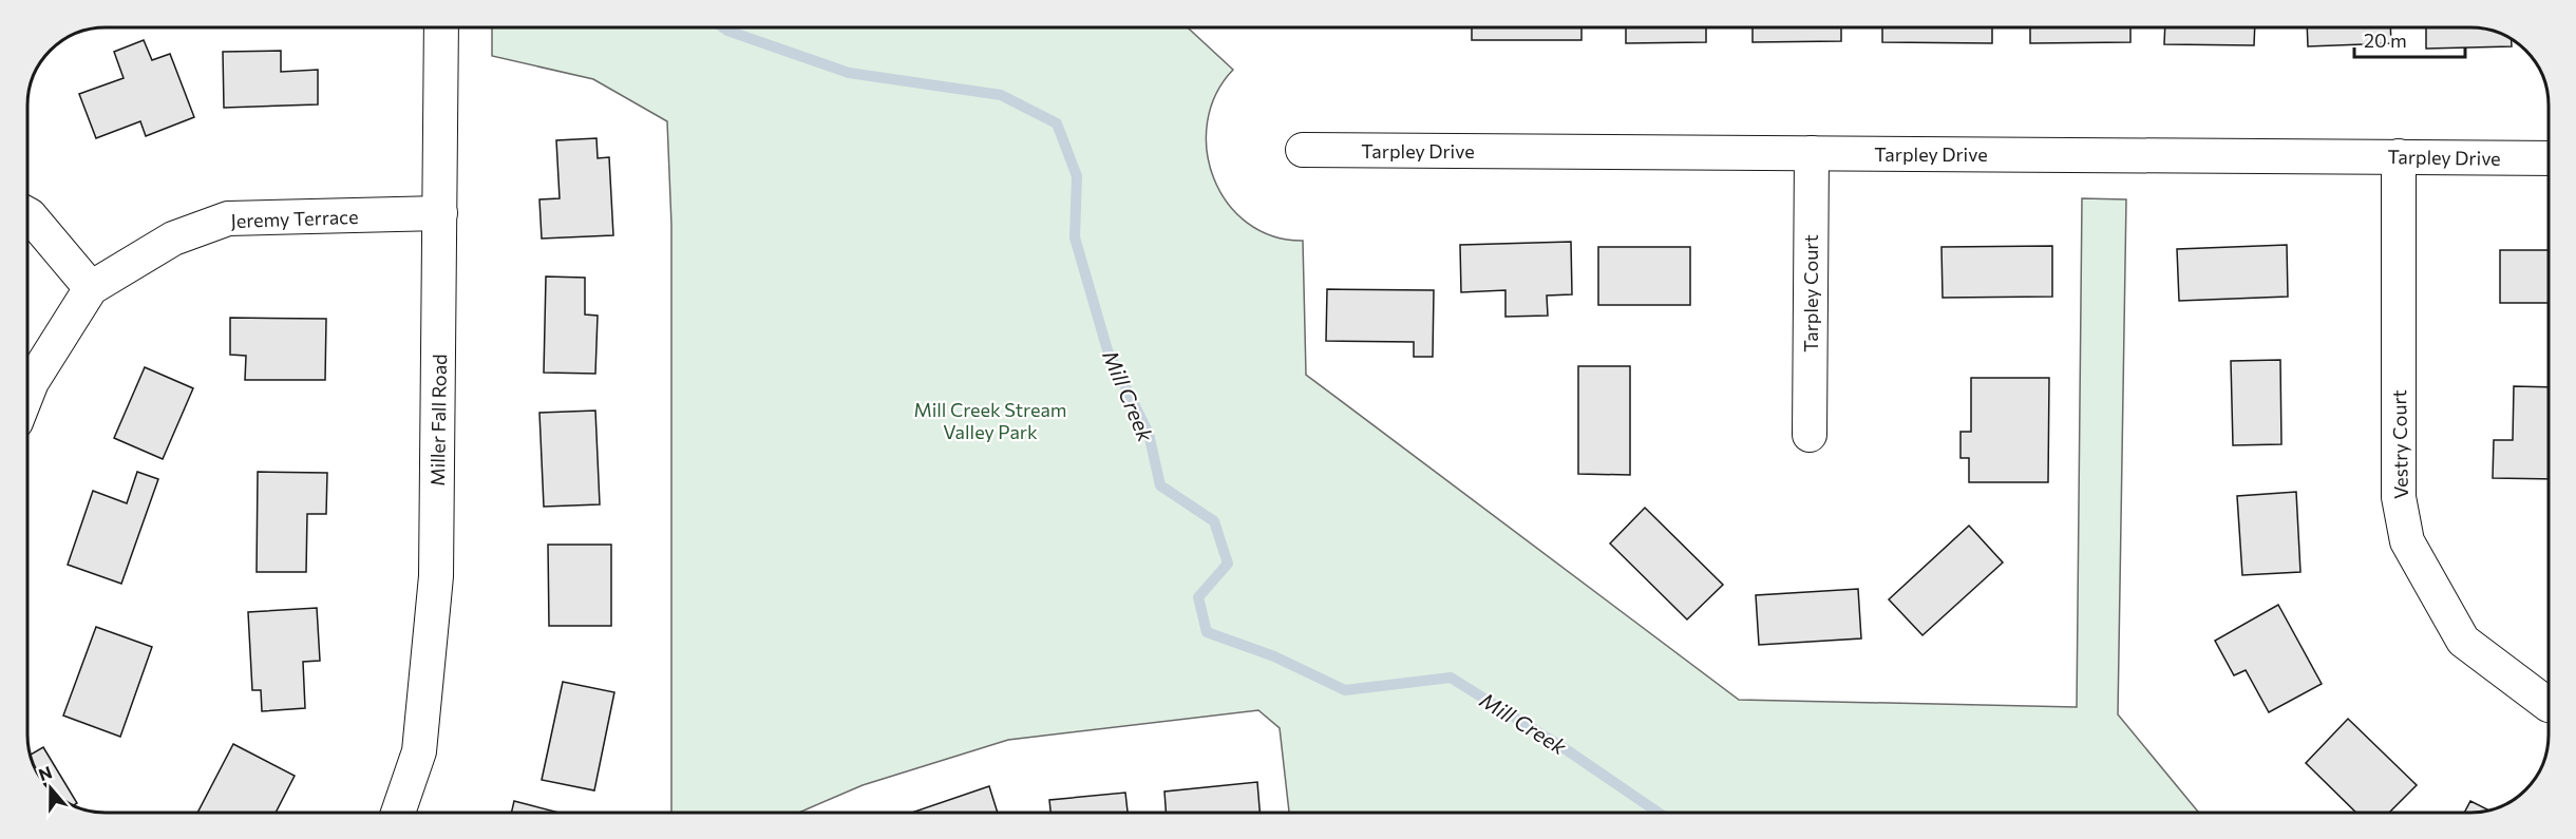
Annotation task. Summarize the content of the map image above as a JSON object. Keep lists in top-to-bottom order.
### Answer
{
  "streets": {
    "street": [
      "Tarpley Drive",
      "Jeremy Terrace",
      "Tarpley Court",
      "Miller Fall Road",
      "Vestry Court"
    ]
  },
  "crossings": [
    ["Tarpley Drive", "Tarpley Court"],
    ["Tarpley Drive", "Vestry Court"],
    ["Jeremy Terrace", "Miller Fall Road"]
  ],
  "water": ["Mill Creek"],
  "parks": ["Mill Creek Stream Valley Park"],
  "scale_bar": "20 m",
  "north": "top"
}
